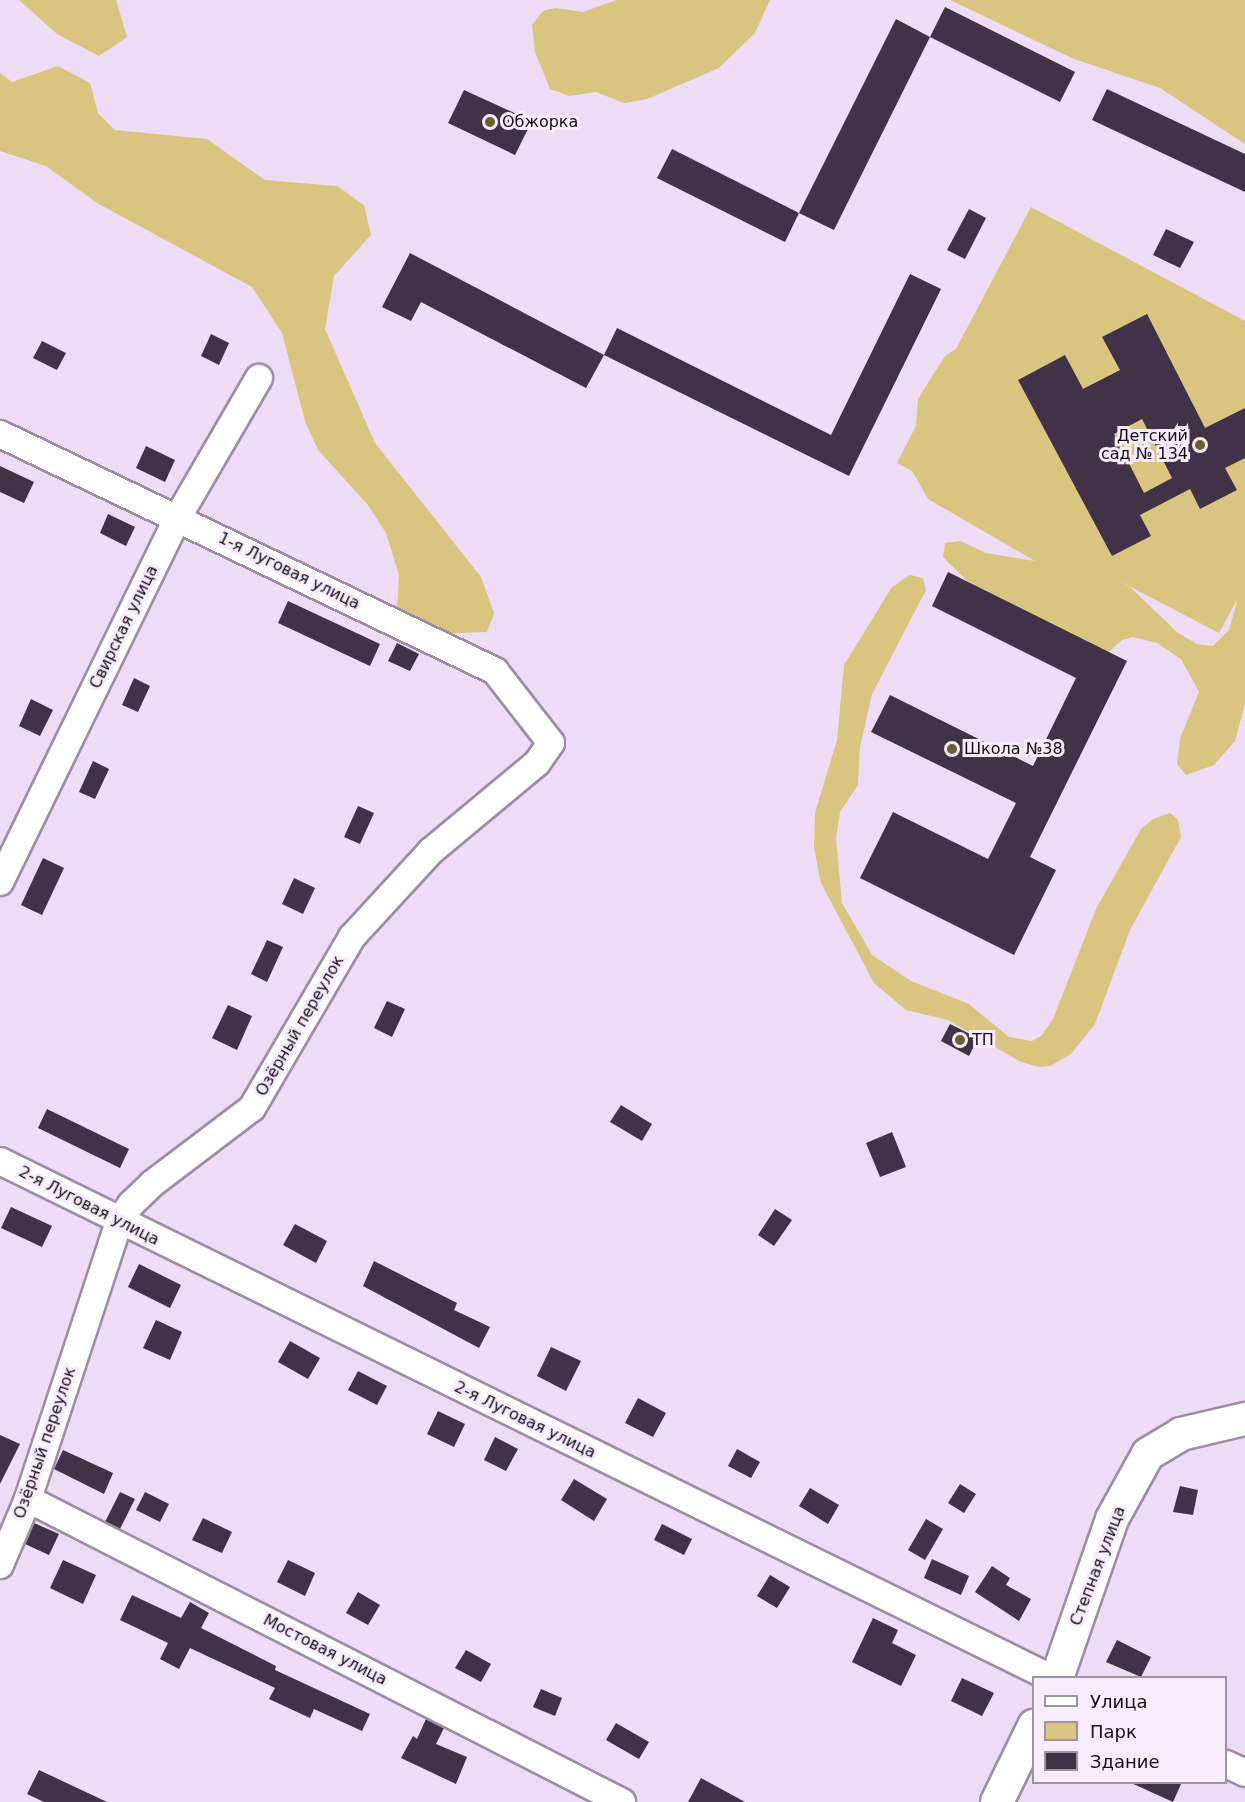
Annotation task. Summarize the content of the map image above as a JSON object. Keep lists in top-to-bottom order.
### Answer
{
  "streets": {
    "street": [
      "1-я Луговая улица",
      "Свирская улица",
      "Озёрный переулок",
      "2-я Луговая улица",
      "Степная улица",
      "Мостовая улица"
    ]
  },
  "crossings": [
    ["1-я Луговая улица", "Свирская улица"],
    ["1-я Луговая улица", "Озёрный переулок"],
    ["Озёрный переулок", "2-я Луговая улица"],
    ["Озёрный переулок", "Мостовая улица"]
  ],
  "places": [
    "Обжорка",
    "Детский сад № 134",
    "Школа №38",
    "ТП"
  ],
  "legend": ["Улица", "Парк", "Здание"]
}
